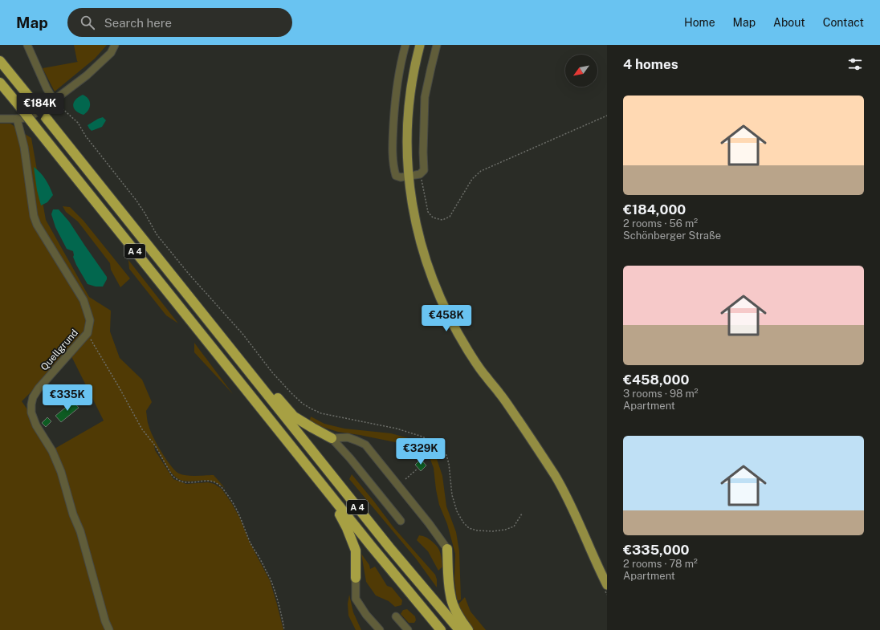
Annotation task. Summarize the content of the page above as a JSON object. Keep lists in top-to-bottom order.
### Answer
{
  "streets": {
    "highway": ["A 4"],
    "street": ["Quellgrund"]
  },
  "north": "bottom left",
  "page": {
    "header": "Map",
    "search": "Search here",
    "nav": [
      "Home",
      "Map",
      "About",
      "Contact"
    ],
    "heading": "4 homes",
    "list": [
      {
        "name": "€184,000",
        "note": "2 rooms · 56 m² · Schönberger Straße"
      },
      {
        "name": "€458,000",
        "note": "3 rooms · 98 m² · Apartment"
      },
      {
        "name": "€335,000",
        "note": "2 rooms · 78 m² · Apartment"
      }
    ],
    "price": [
      "€184K",
      "€458K",
      "€335K",
      "€329K"
    ]
  }
}
